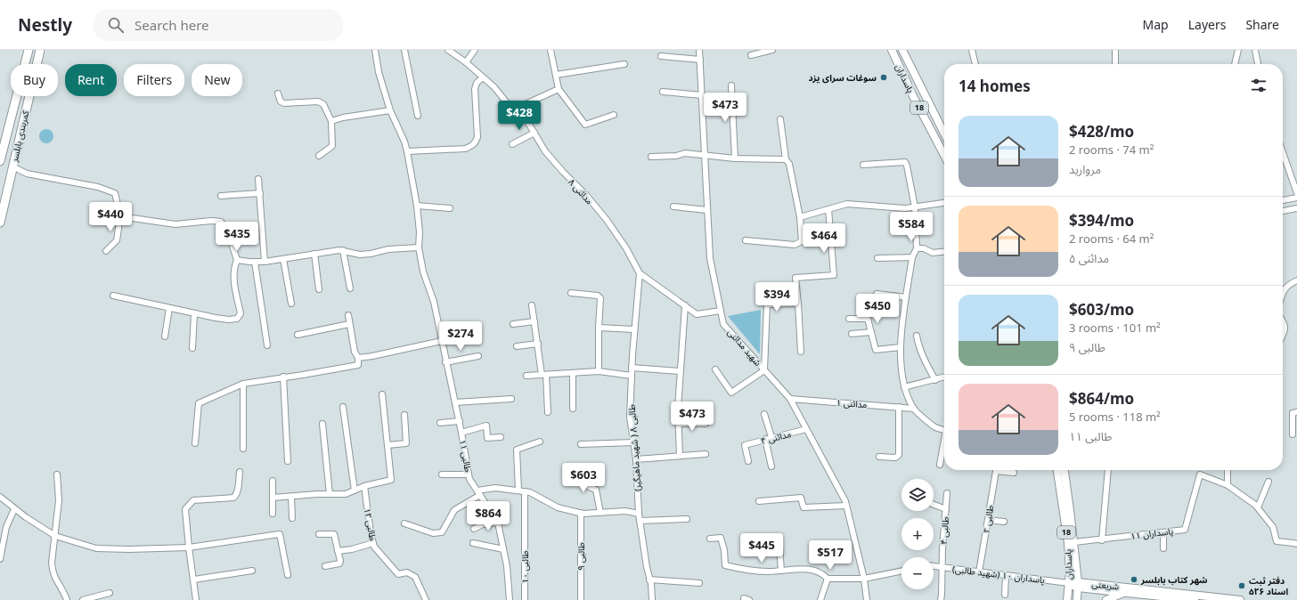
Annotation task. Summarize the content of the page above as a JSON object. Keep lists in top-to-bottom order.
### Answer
{
  "streets": {
    "highway": ["کمربندی بابلسر"],
    "main road": ["پاسداران", "18", "شریعتی"],
    "street": [
      "مدائنی ۸",
      "شهید مدائنی",
      "مدائنی ۱",
      "مدائنی ۴",
      "طالبی ۸ ( شهید ماهیگیر)",
      "طالبی ۱۱",
      "طالبی ۲",
      "طالبی ۱۲",
      "طالبی ۴",
      "پاسداران ۱۱",
      "طالبی ۹",
      "طالبی ۱۰",
      "پاسداران ۱۰ (شهید طالبی)"
    ]
  },
  "crossings": [
    ["پاسداران", "پاسداران ۱۱"],
    ["پاسداران", "پاسداران ۱۰ (شهید طالبی)"],
    ["پاسداران", "شریعتی"],
    ["مدائنی ۸", "شهید مدائنی"],
    ["مدائنی ۸", "طالبی ۸ ( شهید ماهیگیر)"],
    ["شهید مدائنی", "مدائنی ۱"],
    ["شهید مدائنی", "مدائنی ۴"],
    ["طالبی ۲", "پاسداران ۱۰ (شهید طالبی)"],
    ["طالبی ۴", "پاسداران ۱۰ (شهید طالبی)"]
  ],
  "places": ["سوغات سرای یزد", "شهر کتاب بابلسر", "دفتر ثبت اسناد ۵۲۶"],
  "page": {
    "header": "Nestly",
    "search": "Search here",
    "nav": ["Map", "Layers", "Share"],
    "chip": [
      "Buy",
      "Rent",
      "Filters",
      "New"
    ],
    "heading": "14 homes",
    "price": [
      "$473",
      "$428",
      "$440",
      "$584",
      "$435",
      "$464",
      "$394",
      "$450",
      "$274",
      "$473",
      "$603",
      "$864",
      "$445",
      "$517"
    ],
    "list": [
      {
        "name": "$428/mo",
        "note": "2 rooms · 74 m² · مروارید"
      },
      {
        "name": "$394/mo",
        "note": "2 rooms · 64 m² · مدائنی ۵"
      },
      {
        "name": "$603/mo",
        "note": "3 rooms · 101 m² · طالبی ۹"
      },
      {
        "name": "$864/mo",
        "note": "5 rooms · 118 m² · طالبی ۱۱"
      }
    ],
    "map_buttons": ["+", "−"]
  }
}
